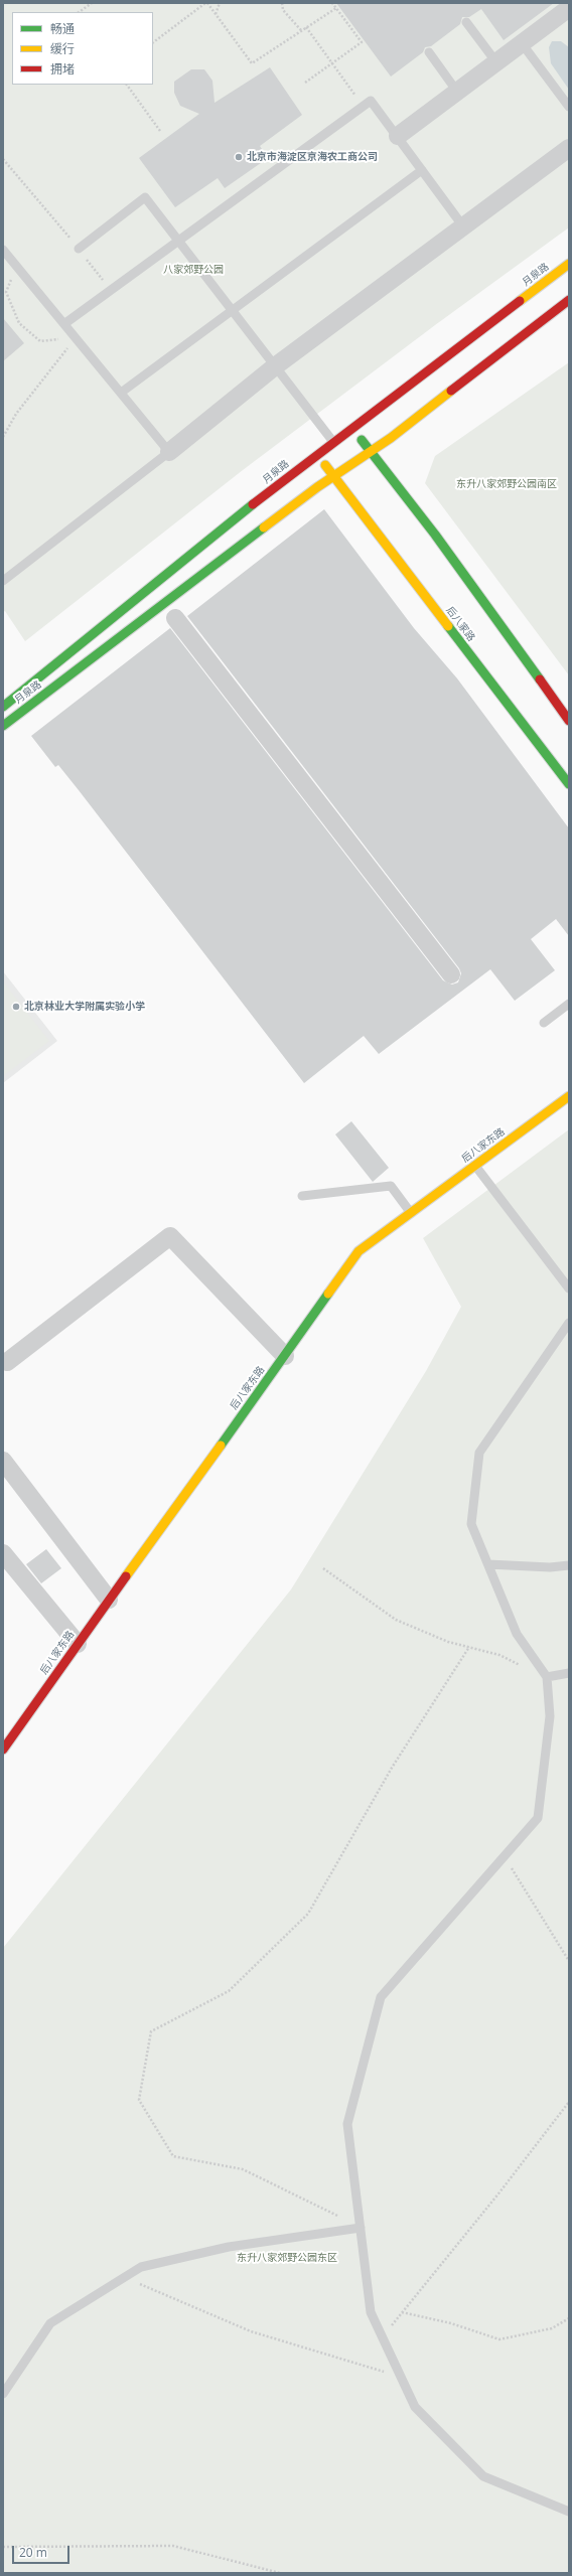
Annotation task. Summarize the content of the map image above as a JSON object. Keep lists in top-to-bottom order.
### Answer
{
  "streets": {
    "main road": ["月泉路", "后八家路", "后八家东路"]
  },
  "crossings": [
    ["月泉路", "后八家路"]
  ],
  "parks": ["八家郊野公园", "东升八家郊野公园南区", "东升八家郊野公园东区"],
  "places": ["北京市海淀区京海农工商公司", "北京林业大学附属实验小学"],
  "legend": ["畅通", "缓行", "拥堵"],
  "scale_bar": "20 m"
}
